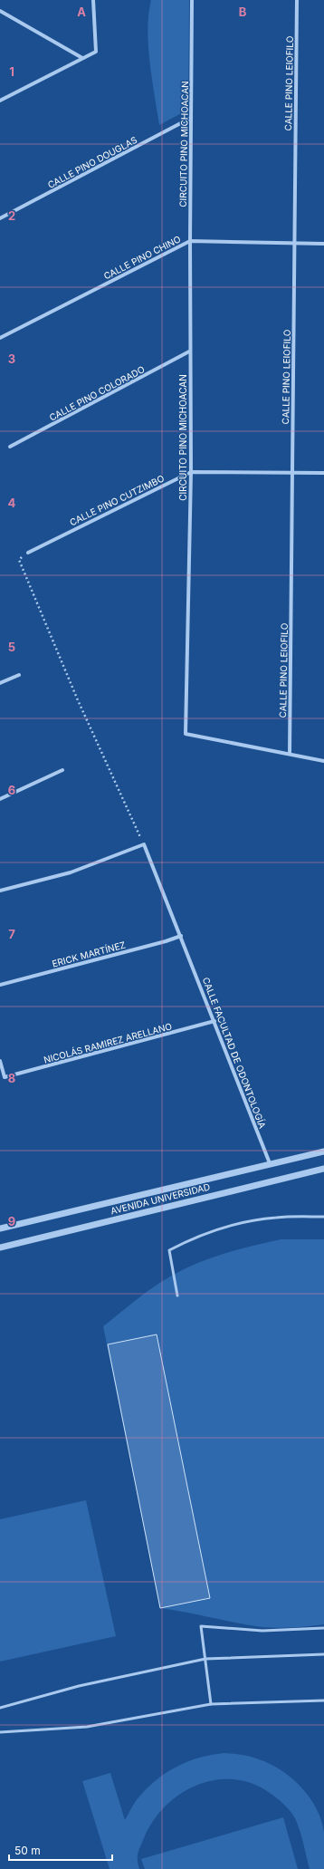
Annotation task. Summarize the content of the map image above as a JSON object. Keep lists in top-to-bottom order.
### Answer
{
  "streets": {
    "street": [
      "CALLE PINO LEIOFILO",
      "CIRCUITO PINO MICHOACAN",
      "CALLE PINO DOUGLAS",
      "CALLE PINO CHINO",
      "CALLE PINO COLORADO",
      "CALLE PINO CUTZIMBO",
      "ERICK MARTÍNEZ",
      "NICOLÁS RAMIREZ ARELLANO",
      "CALLE FACULTAD DE ODONTOLOGÍA",
      "AVENIDA UNIVERSIDAD"
    ]
  },
  "crossings": [
    ["CALLE PINO LEIOFILO", "CIRCUITO PINO MICHOACAN"],
    ["CALLE PINO LEIOFILO", "CALLE PINO CHINO"],
    ["CALLE PINO LEIOFILO", "CALLE PINO CUTZIMBO"],
    ["CIRCUITO PINO MICHOACAN", "CALLE PINO DOUGLAS"],
    ["CIRCUITO PINO MICHOACAN", "CALLE PINO CHINO"],
    ["CIRCUITO PINO MICHOACAN", "CALLE PINO COLORADO"],
    ["CIRCUITO PINO MICHOACAN", "CALLE PINO CUTZIMBO"],
    ["ERICK MARTÍNEZ", "CALLE FACULTAD DE ODONTOLOGÍA"],
    ["NICOLÁS RAMIREZ ARELLANO", "CALLE FACULTAD DE ODONTOLOGÍA"],
    ["CALLE FACULTAD DE ODONTOLOGÍA", "AVENIDA UNIVERSIDAD"]
  ],
  "scale_bar": "50 m",
  "grid": {
    "columns": ["A", "B"],
    "rows": [
      "1",
      "2",
      "3",
      "4",
      "5",
      "6",
      "7",
      "8",
      "9"
    ]
  }
}
